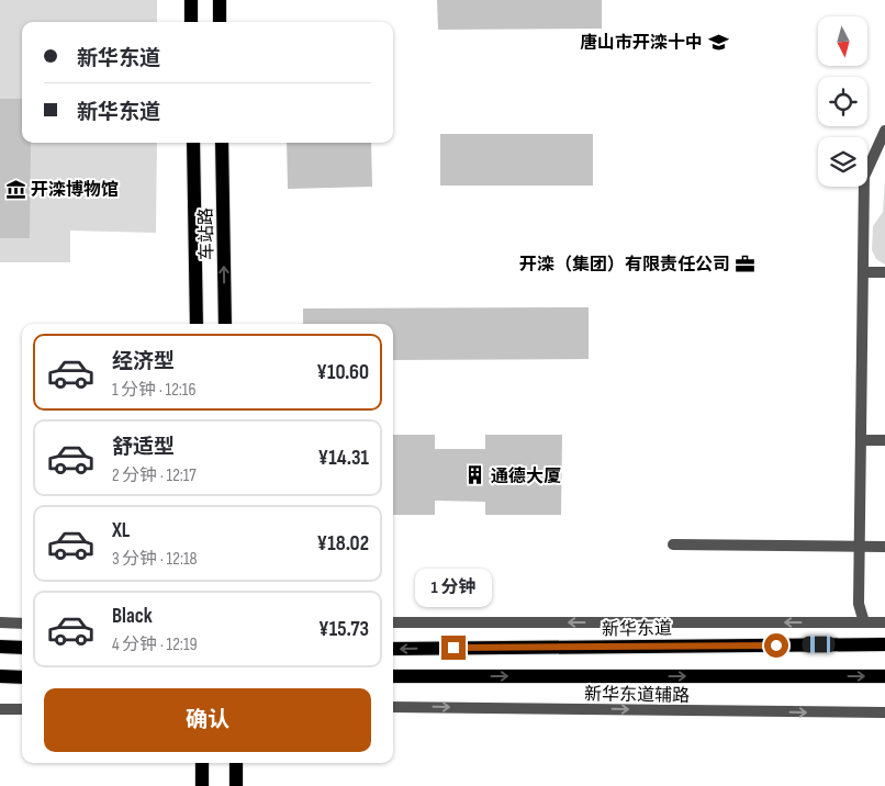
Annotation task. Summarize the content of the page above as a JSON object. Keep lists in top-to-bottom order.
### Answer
{
  "streets": {
    "main road": ["车站路", "新华东道"],
    "street": ["新华东道辅路"]
  },
  "places": {
    "school or university": ["唐山市开滦十中"],
    "museum": ["开滦博物馆"],
    "office": ["开滦（集团）有限责任公司"],
    "building": ["通德大厦"]
  },
  "north": "bottom",
  "page": {
    "banner": ["新华东道", "新华东道"],
    "list": [
      {
        "name": "经济型",
        "note": "1 分钟 · 12:16",
        "value": "¥10.60"
      },
      {
        "name": "舒适型",
        "note": "2 分钟 · 12:17",
        "value": "¥14.31"
      },
      {
        "name": "XL",
        "note": "3 分钟 · 12:18",
        "value": "¥18.02"
      },
      {
        "name": "Black",
        "note": "4 分钟 · 12:19",
        "value": "¥15.73"
      }
    ],
    "bubble": "1 分钟",
    "buttons": "确认"
  }
}
